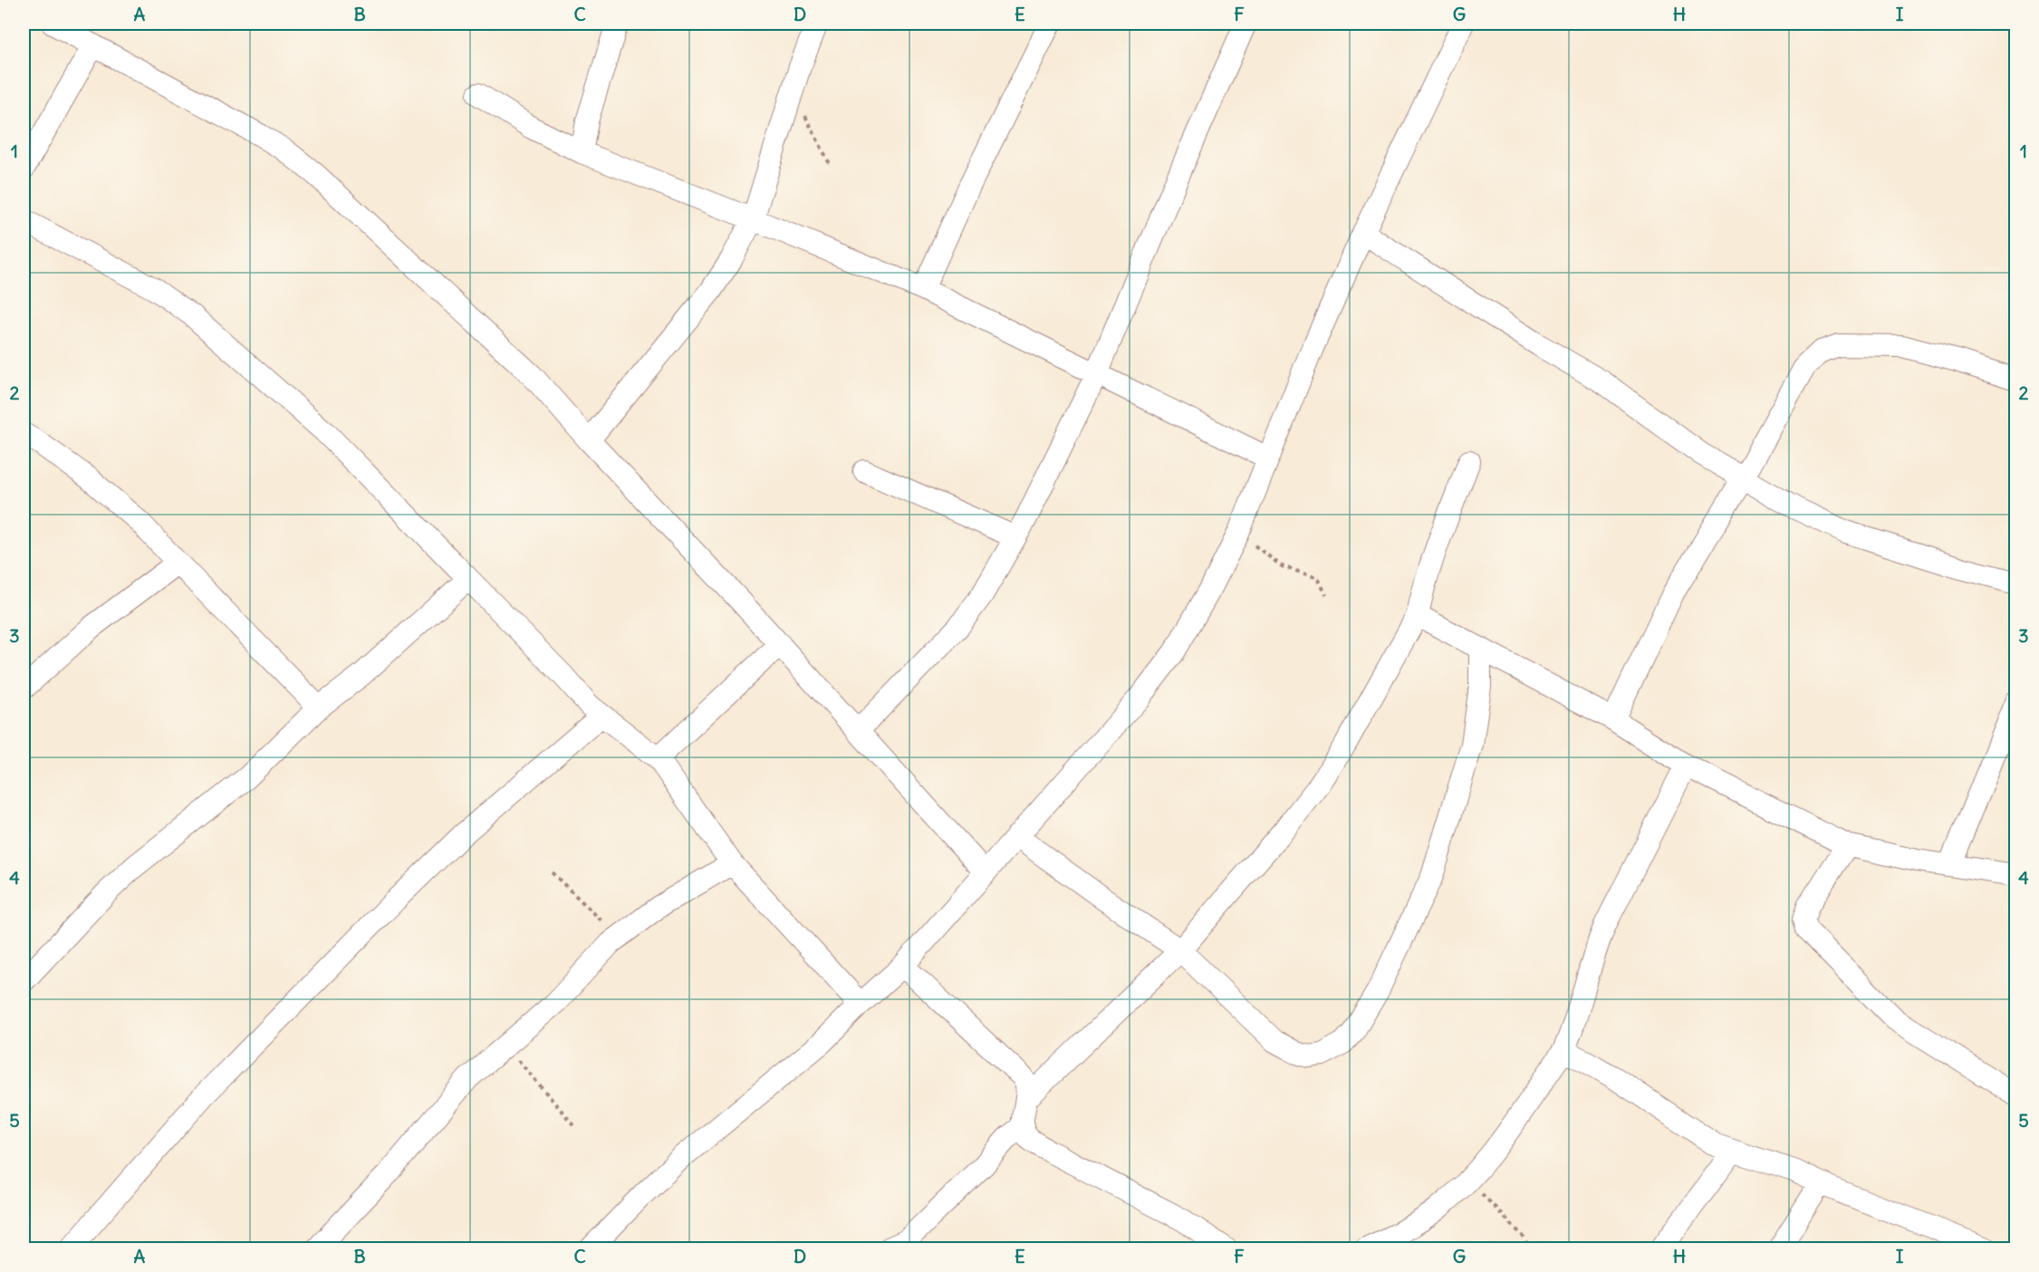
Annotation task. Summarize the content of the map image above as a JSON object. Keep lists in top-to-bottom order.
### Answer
{
  "grid": {
    "columns": [
      "A",
      "B",
      "C",
      "D",
      "E",
      "F",
      "G",
      "H",
      "I"
    ],
    "rows": [
      "1",
      "2",
      "3",
      "4",
      "5"
    ]
  }
}
